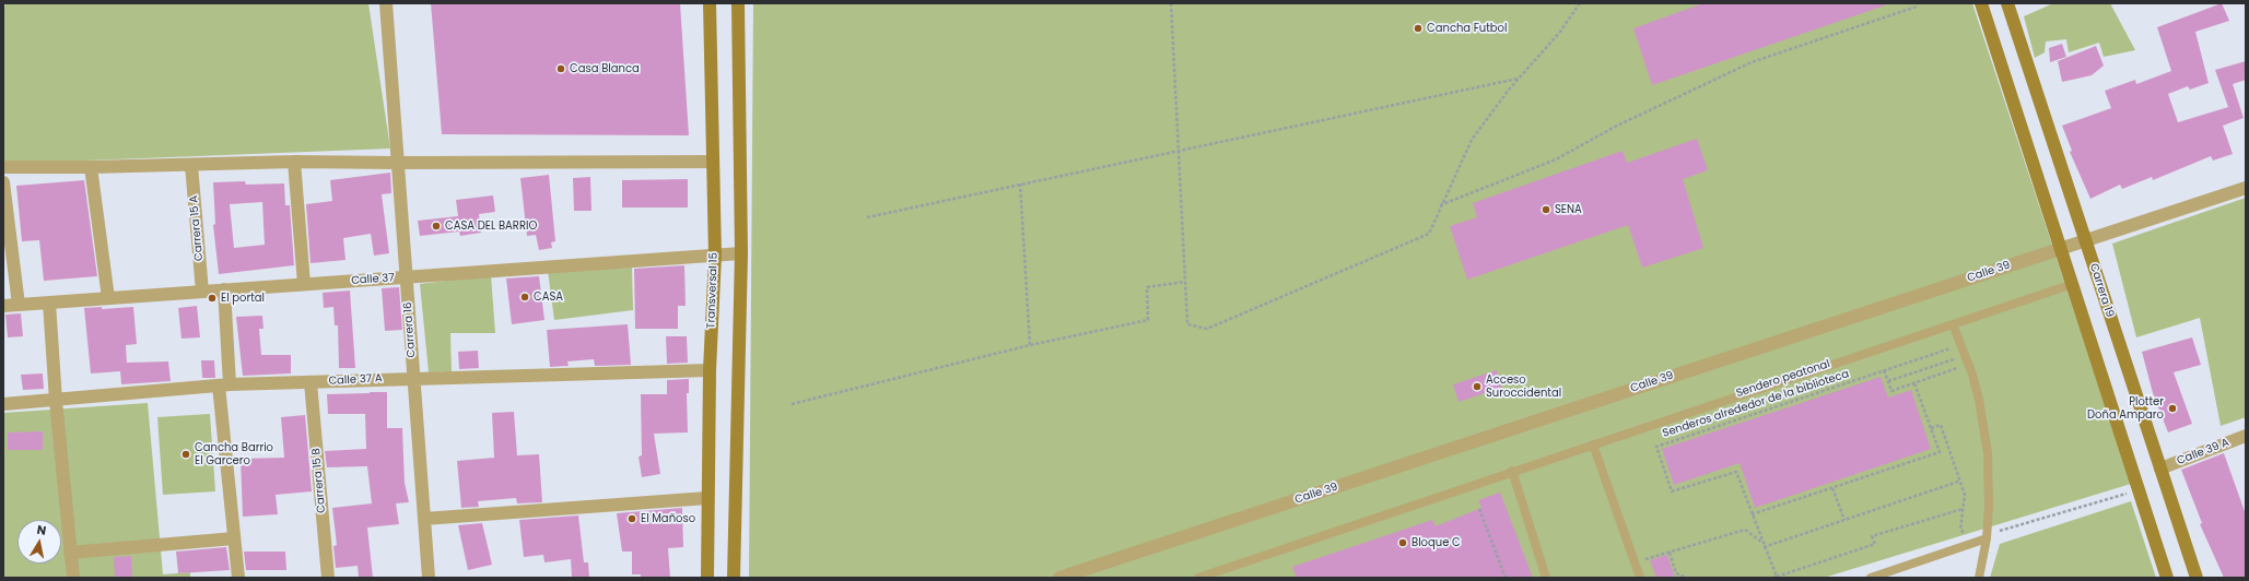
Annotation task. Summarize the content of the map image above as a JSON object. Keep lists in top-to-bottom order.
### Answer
{
  "streets": {
    "main road": ["Transversal 15", "Carrera 19"],
    "street": [
      "Carrera 15 A",
      "Calle 39",
      "Calle 37",
      "Carrera 16",
      "Calle 37 A",
      "Calle 39 A",
      "Carrera 15 B"
    ],
    "path": ["Senderos alrededor de la biblioteca"]
  },
  "crossings": [
    ["Carrera 15 A", "Calle 37"],
    ["Calle 39", "Carrera 19"],
    ["Calle 37", "Transversal 15"],
    ["Calle 37", "Carrera 16"],
    ["Transversal 15", "Calle 37 A"],
    ["Carrera 19", "Calle 39 A"],
    ["Carrera 16", "Calle 37 A"],
    ["Calle 37 A", "Carrera 15 B"]
  ],
  "places": [
    "Cancha Futbol",
    "Casa Blanca",
    "SENA",
    "CASA DEL BARRIO",
    "CASA",
    "El portal",
    "Acceso Suroccidental",
    "Plotter Doña Amparo",
    "Cancha Barrio El Garcero",
    "El Mañoso",
    "Bloque C"
  ],
  "north": "top"
}
